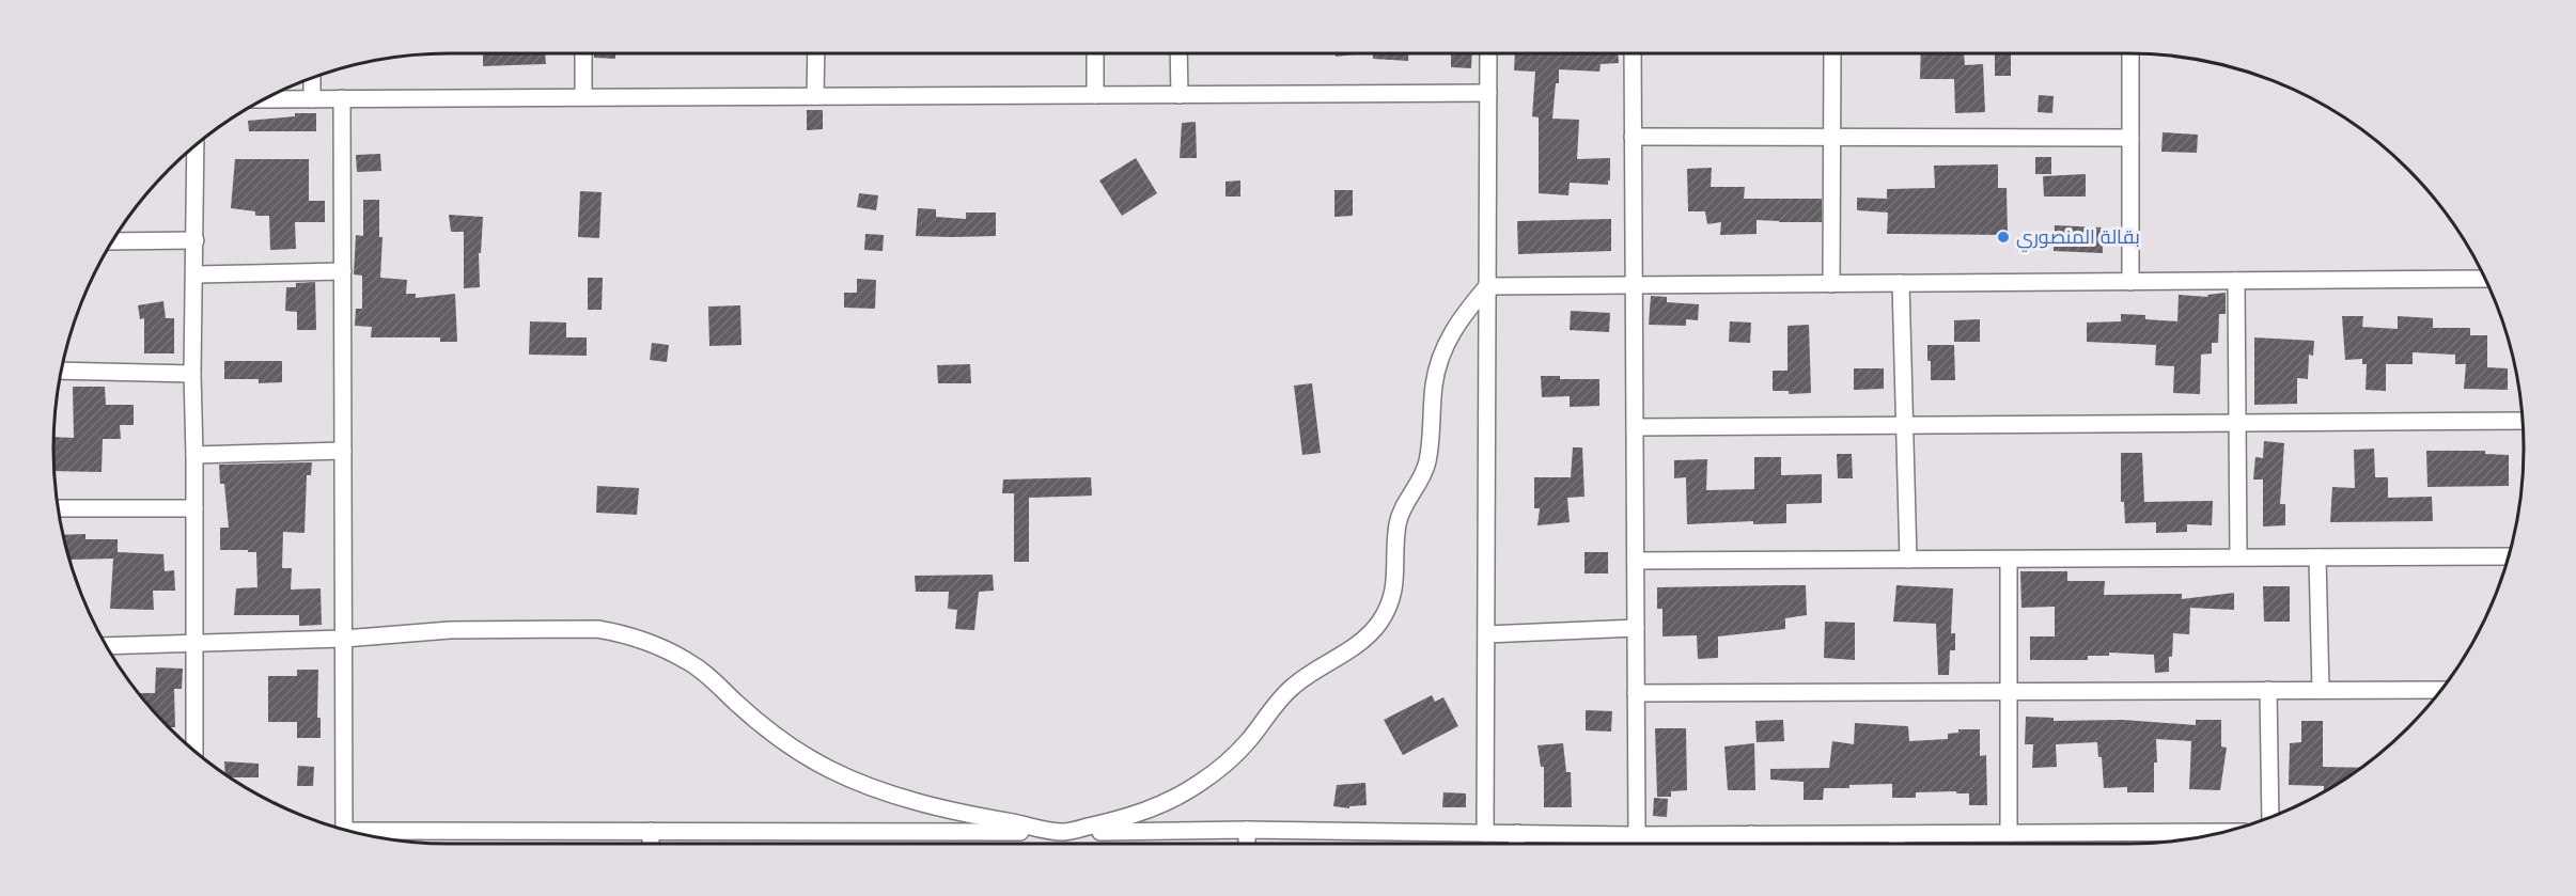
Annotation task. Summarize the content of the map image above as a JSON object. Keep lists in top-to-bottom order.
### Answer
{
  "places": ["بقالة المنصوري"]
}
